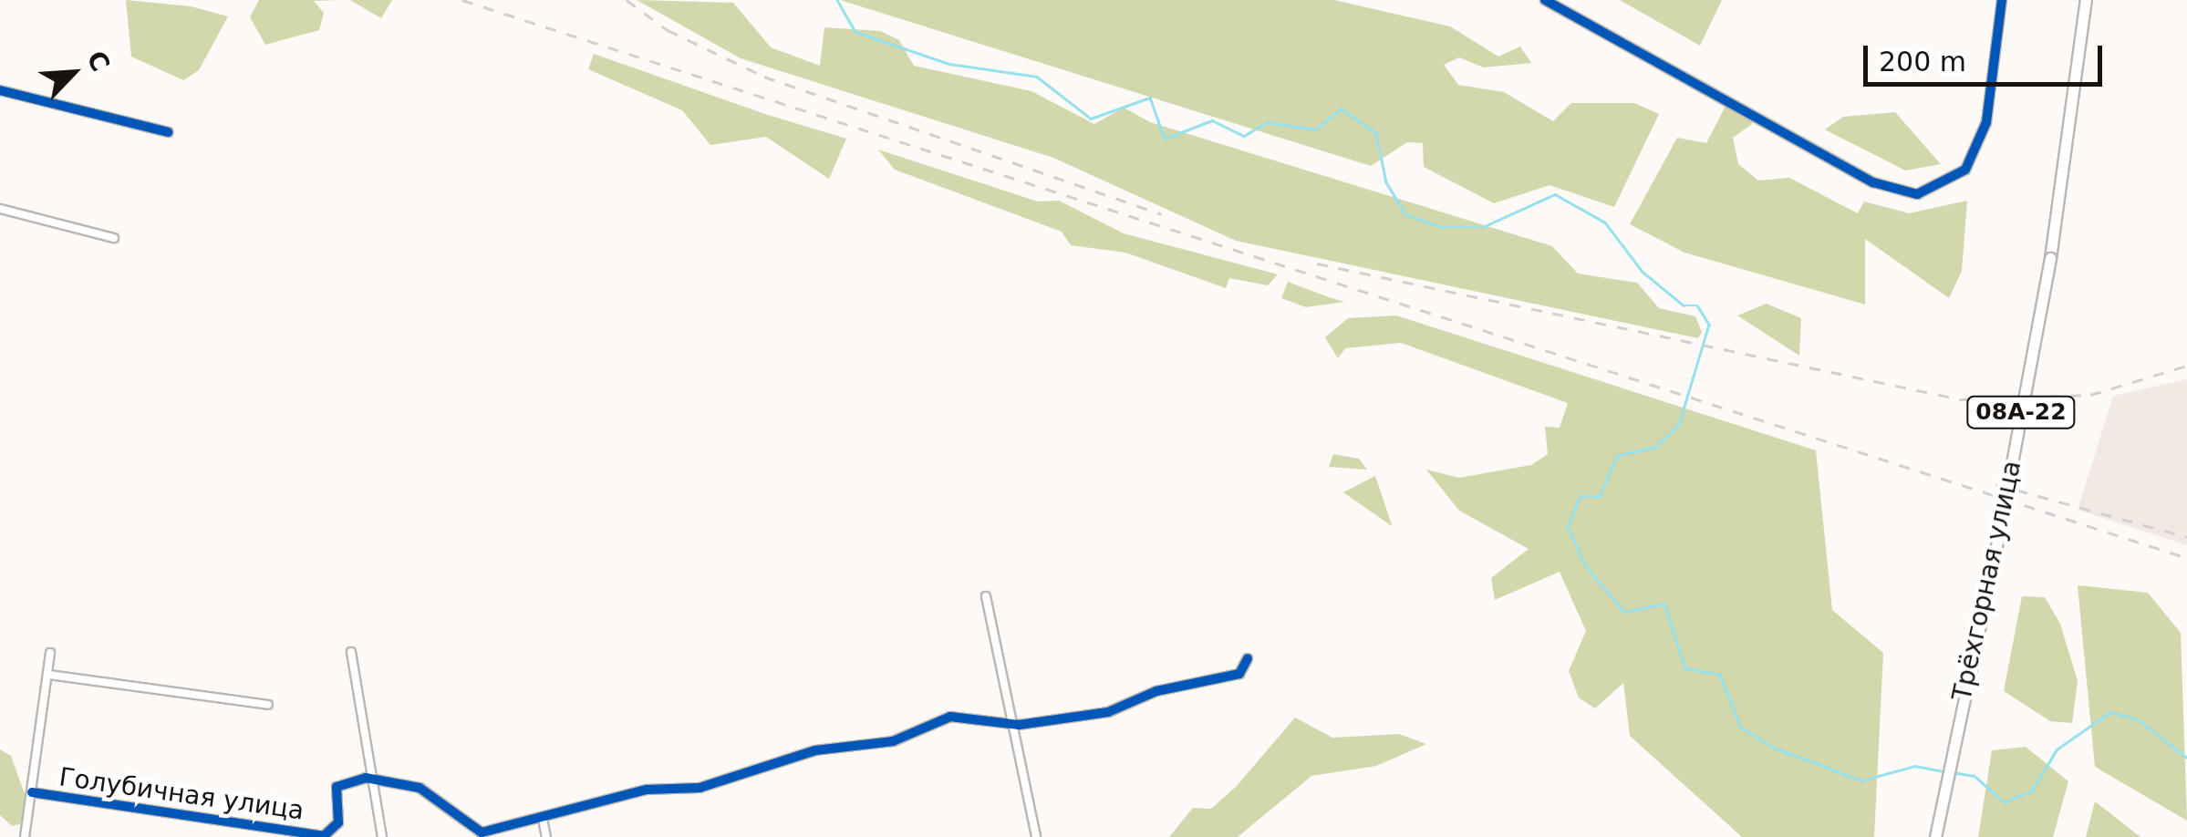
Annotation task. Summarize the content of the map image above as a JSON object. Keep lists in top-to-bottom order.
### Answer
{
  "streets": {
    "highway": ["08А-22", "Трёхгорная улица"],
    "street": ["Голубичная улица"]
  },
  "scale_bar": "200 m",
  "north": "top right"
}
